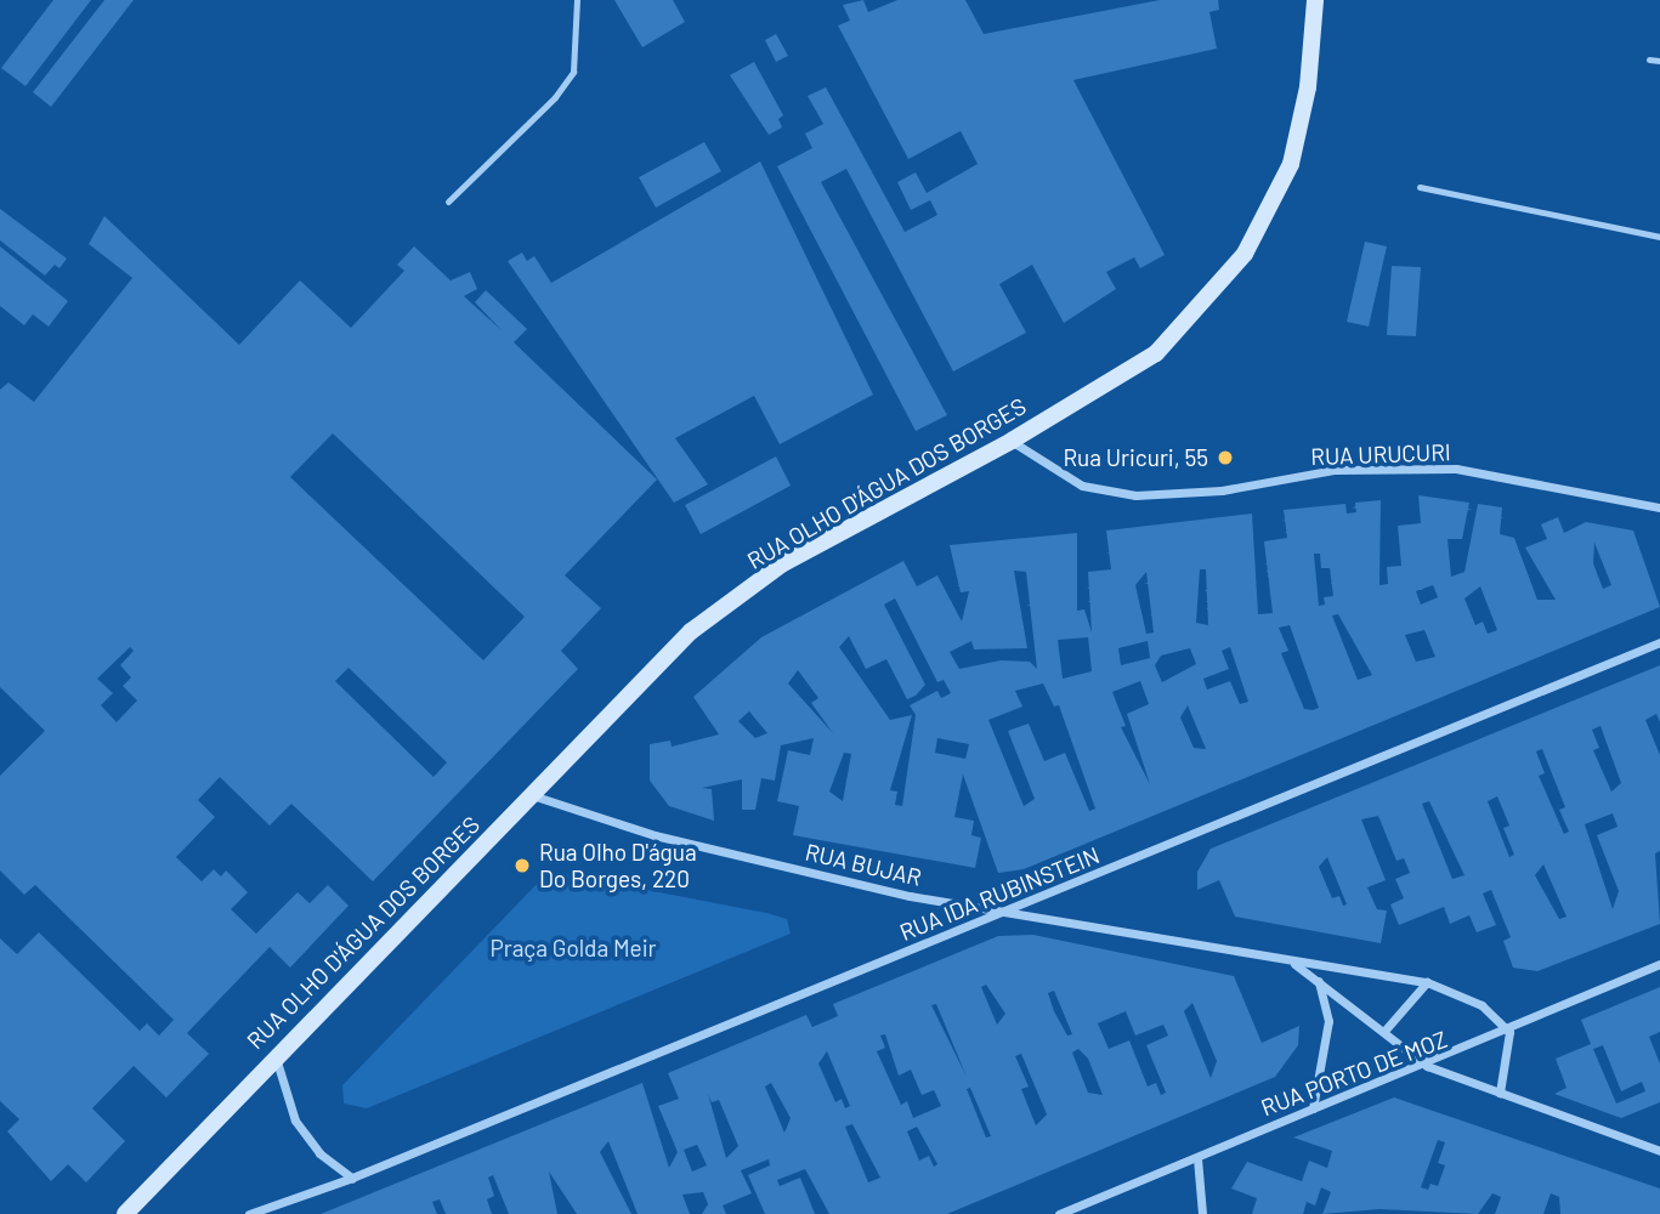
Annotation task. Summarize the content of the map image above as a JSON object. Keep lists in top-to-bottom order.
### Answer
{
  "streets": {
    "main road": ["RUA OLHO D'ÁGUA DOS BORGES"],
    "street": [
      "RUA URUCURI",
      "RUA BUJAR",
      "RUA IDA RUBINSTEIN",
      "RUA PORTO DE MOZ"
    ]
  },
  "crossings": [
    ["RUA URUCURI", "RUA OLHO D'ÁGUA DOS BORGES"],
    ["RUA OLHO D'ÁGUA DOS BORGES", "RUA BUJAR"],
    ["RUA BUJAR", "RUA IDA RUBINSTEIN"],
    ["RUA BUJAR", "RUA PORTO DE MOZ"]
  ],
  "parks": ["Praça Golda Meir"],
  "places": ["Rua Uricuri, 55", "Rua Olho D'água Do Borges, 220"]
}
